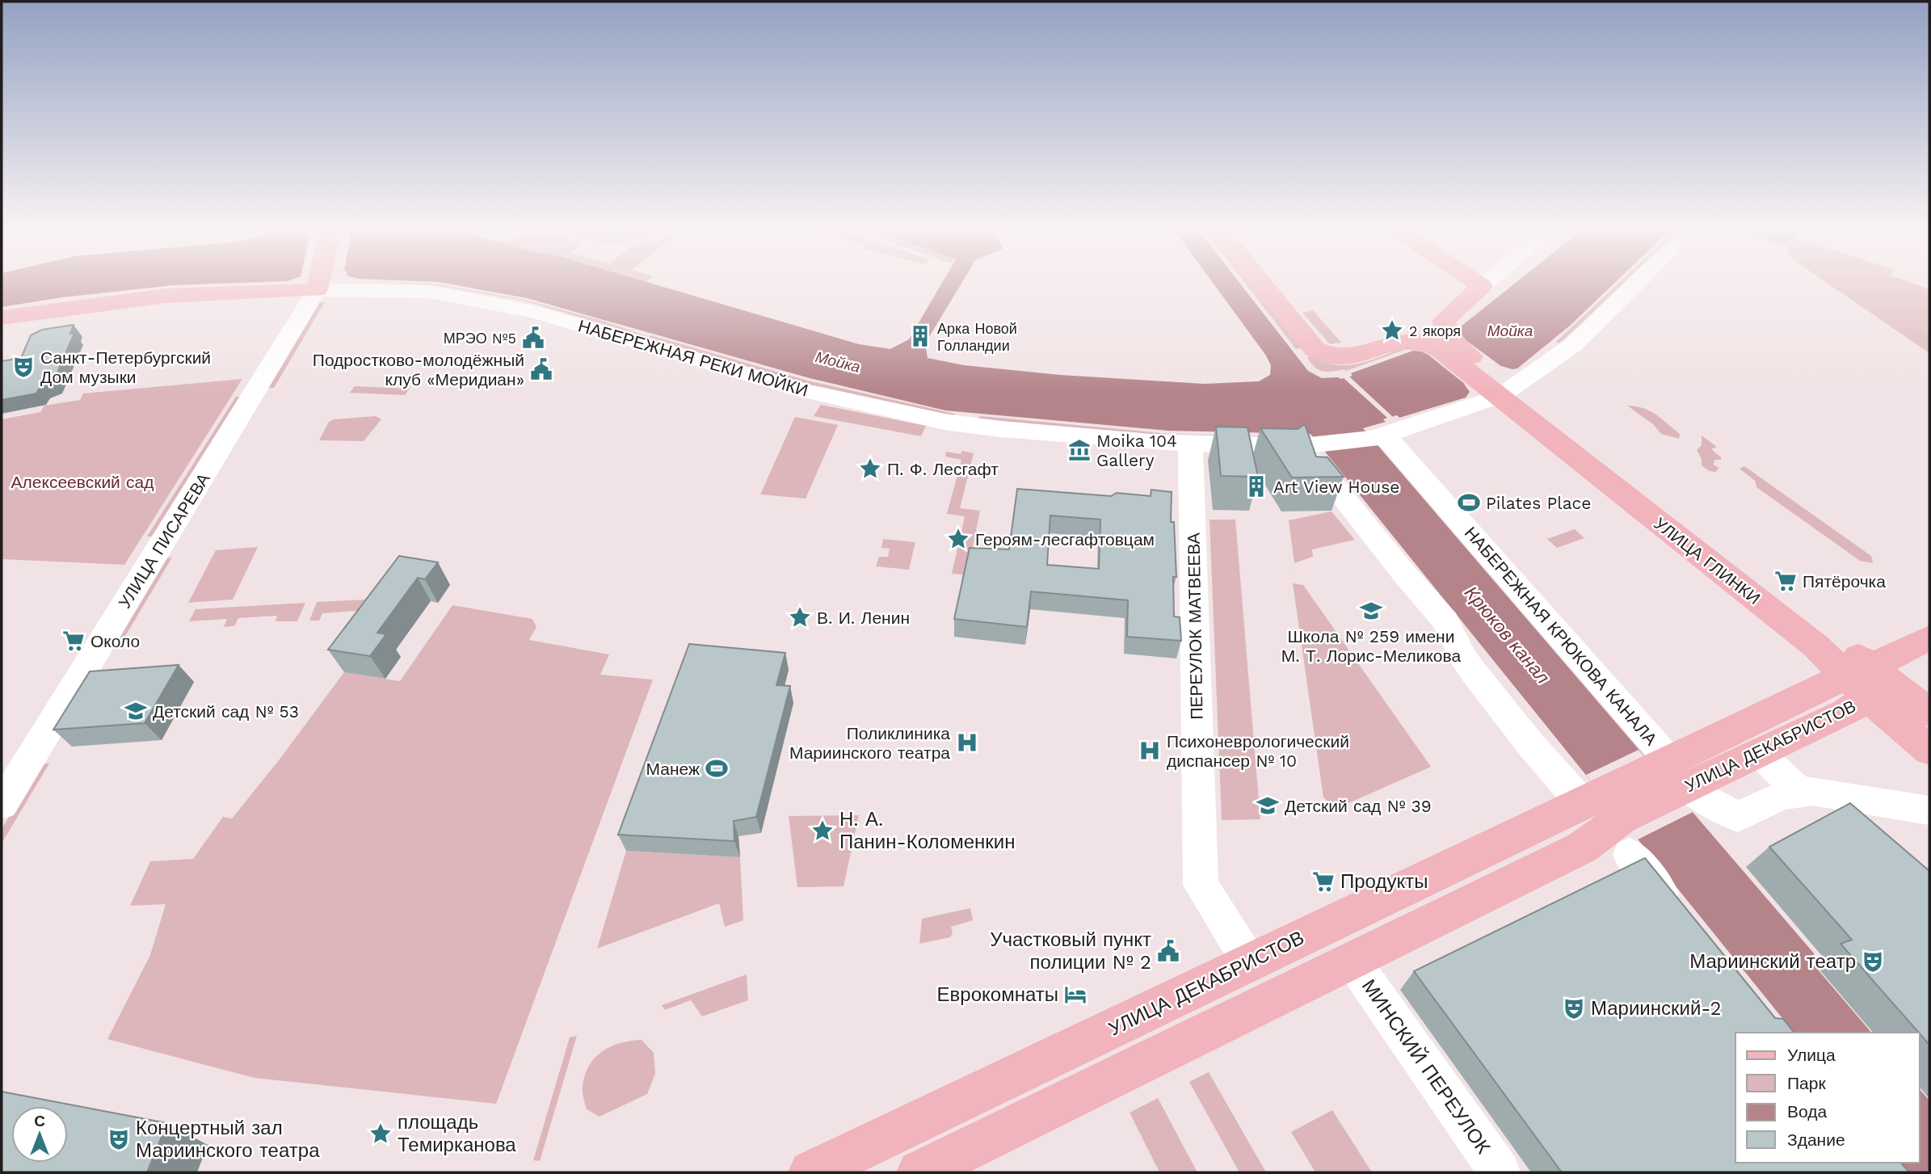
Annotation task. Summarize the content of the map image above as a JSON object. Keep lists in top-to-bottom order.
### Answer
{
  "streets": {
    "main road": ["НАБЕРЕЖНАЯ РЕКИ МОЙКИ", "УЛИЦА ГЛИНКИ", "УЛИЦА ДЕКАБРИСТОВ"],
    "street": [
      "УЛИЦА ПИСАРЕВА",
      "ПЕРЕУЛОК МАТВЕЕВА",
      "НАБЕРЕЖНАЯ КРЮКОВА КАНАЛА",
      "МИНСКИЙ ПЕРЕУЛОК"
    ]
  },
  "crossings": [
    ["НАБЕРЕЖНАЯ РЕКИ МОЙКИ", "ПЕРЕУЛОК МАТВЕЕВА"],
    ["НАБЕРЕЖНАЯ РЕКИ МОЙКИ", "НАБЕРЕЖНАЯ КРЮКОВА КАНАЛА"],
    ["УЛИЦА ГЛИНКИ", "УЛИЦА ДЕКАБРИСТОВ"],
    ["ПЕРЕУЛОК МАТВЕЕВА", "УЛИЦА ДЕКАБРИСТОВ"],
    ["НАБЕРЕЖНАЯ КРЮКОВА КАНАЛА", "УЛИЦА ДЕКАБРИСТОВ"]
  ],
  "water": ["Мойка", "Крюков канал"],
  "parks": ["Алексеевский сад"],
  "places": {
    "place": [
      "2 якоря",
      "П. Ф. Лесгафт",
      "Героям-лесгафтовцам",
      "В. И. Ленин",
      "Н. А. Панин-Коломенкин",
      "площадь Темирканова"
    ],
    "building": ["Арка Новой Голландии", "Art View House"],
    "public building": ["МРЭО №5", "Подростково-молодёжный клуб «Меридиан»", "Участковый пункт полиции № 2"],
    "theatre": [
      "Санкт-Петербургский Дом музыки",
      "Мариинский театр",
      "Мариинский-2",
      "Концертный зал Мариинского театра"
    ],
    "museum": ["Moika 104 Gallery"],
    "sports": ["Pilates Place", "Манеж"],
    "supermarket": ["Пятёрочка", "Около", "Продукты"],
    "school or university": ["Школа № 259 имени М. Т. Лорис-Меликова", "Детский сад № 53", "Детский сад № 39"],
    "hospital": ["Поликлиника Мариинского театра", "Психоневрологический диспансер № 10"],
    "hotel": ["Еврокомнаты"]
  },
  "legend": [
    "Улица",
    "Парк",
    "Вода",
    "Здание"
  ],
  "north": "top"
}
